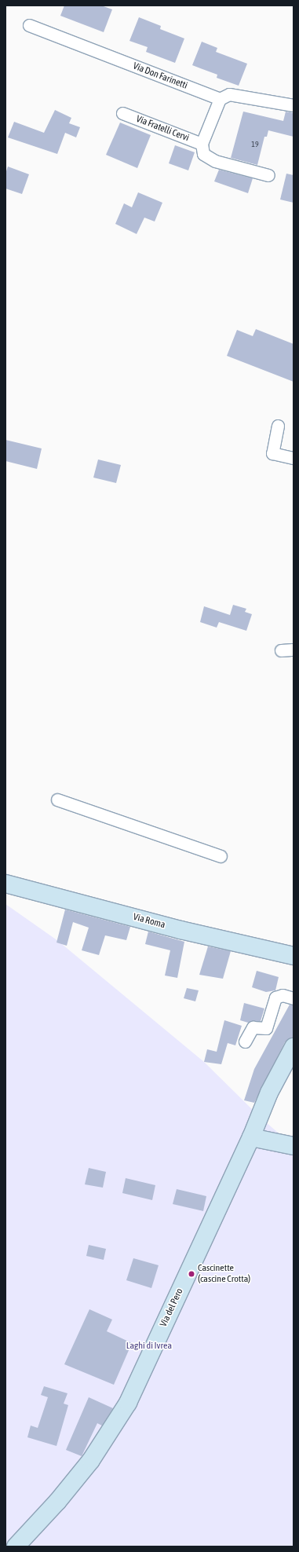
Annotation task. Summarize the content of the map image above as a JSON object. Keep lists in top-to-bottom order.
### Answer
{
  "streets": {
    "street": [
      "Via Don Farinetti",
      "Via Fratelli Cervi",
      "Via Roma",
      "Via del Pero"
    ]
  },
  "parks": ["Laghi di Ivrea"],
  "places": ["Cascinette (cascine Crotta)"],
  "house_numbers": ["19"]
}
